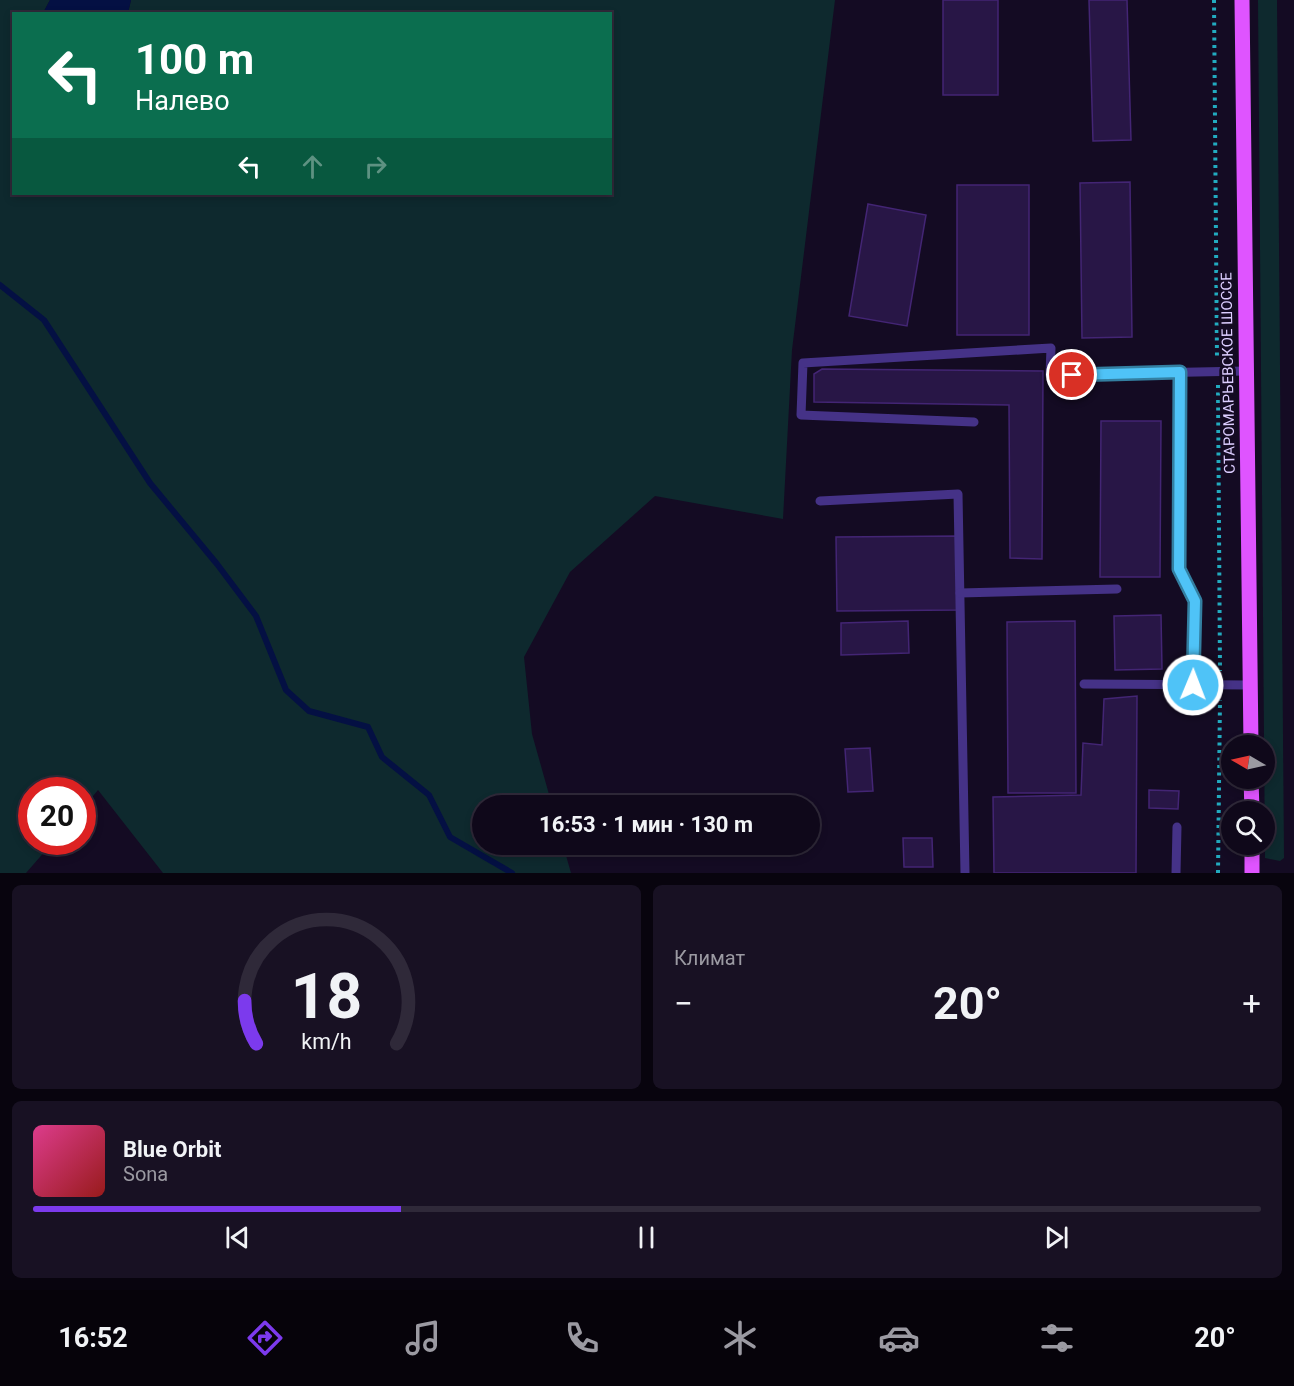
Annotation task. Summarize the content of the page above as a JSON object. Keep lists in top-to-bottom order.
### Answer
{
  "streets": {
    "main road": ["СТАРОМАРЬЕВСКОЕ ШОССЕ"]
  },
  "north": "left",
  "page": {
    "turn": ["100 m", "Налево"],
    "limit": "20",
    "trip": "16:53 · 1 мин · 130 m",
    "tile": "Климат",
    "heat": ["−", "20°", "+"],
    "song": ["Blue Orbit", "Sona"],
    "tabs": ["16:52", "20°"],
    "gauge": ["18", "km/h"]
  }
}
